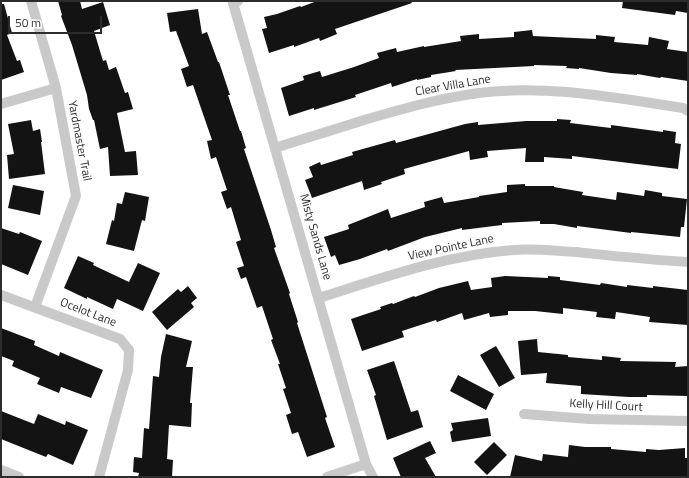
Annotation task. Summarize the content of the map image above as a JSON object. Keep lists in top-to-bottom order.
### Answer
{
  "streets": {
    "street": [
      "Clear Villa Lane",
      "Yardmaster Trail",
      "Misty Sands Lane",
      "View Pointe Lane",
      "Ocelot Lane",
      "Kelly Hill Court"
    ]
  },
  "crossings": [
    ["Clear Villa Lane", "Misty Sands Lane"],
    ["Yardmaster Trail", "Ocelot Lane"],
    ["Misty Sands Lane", "View Pointe Lane"]
  ],
  "scale_bar": "50 m"
}
